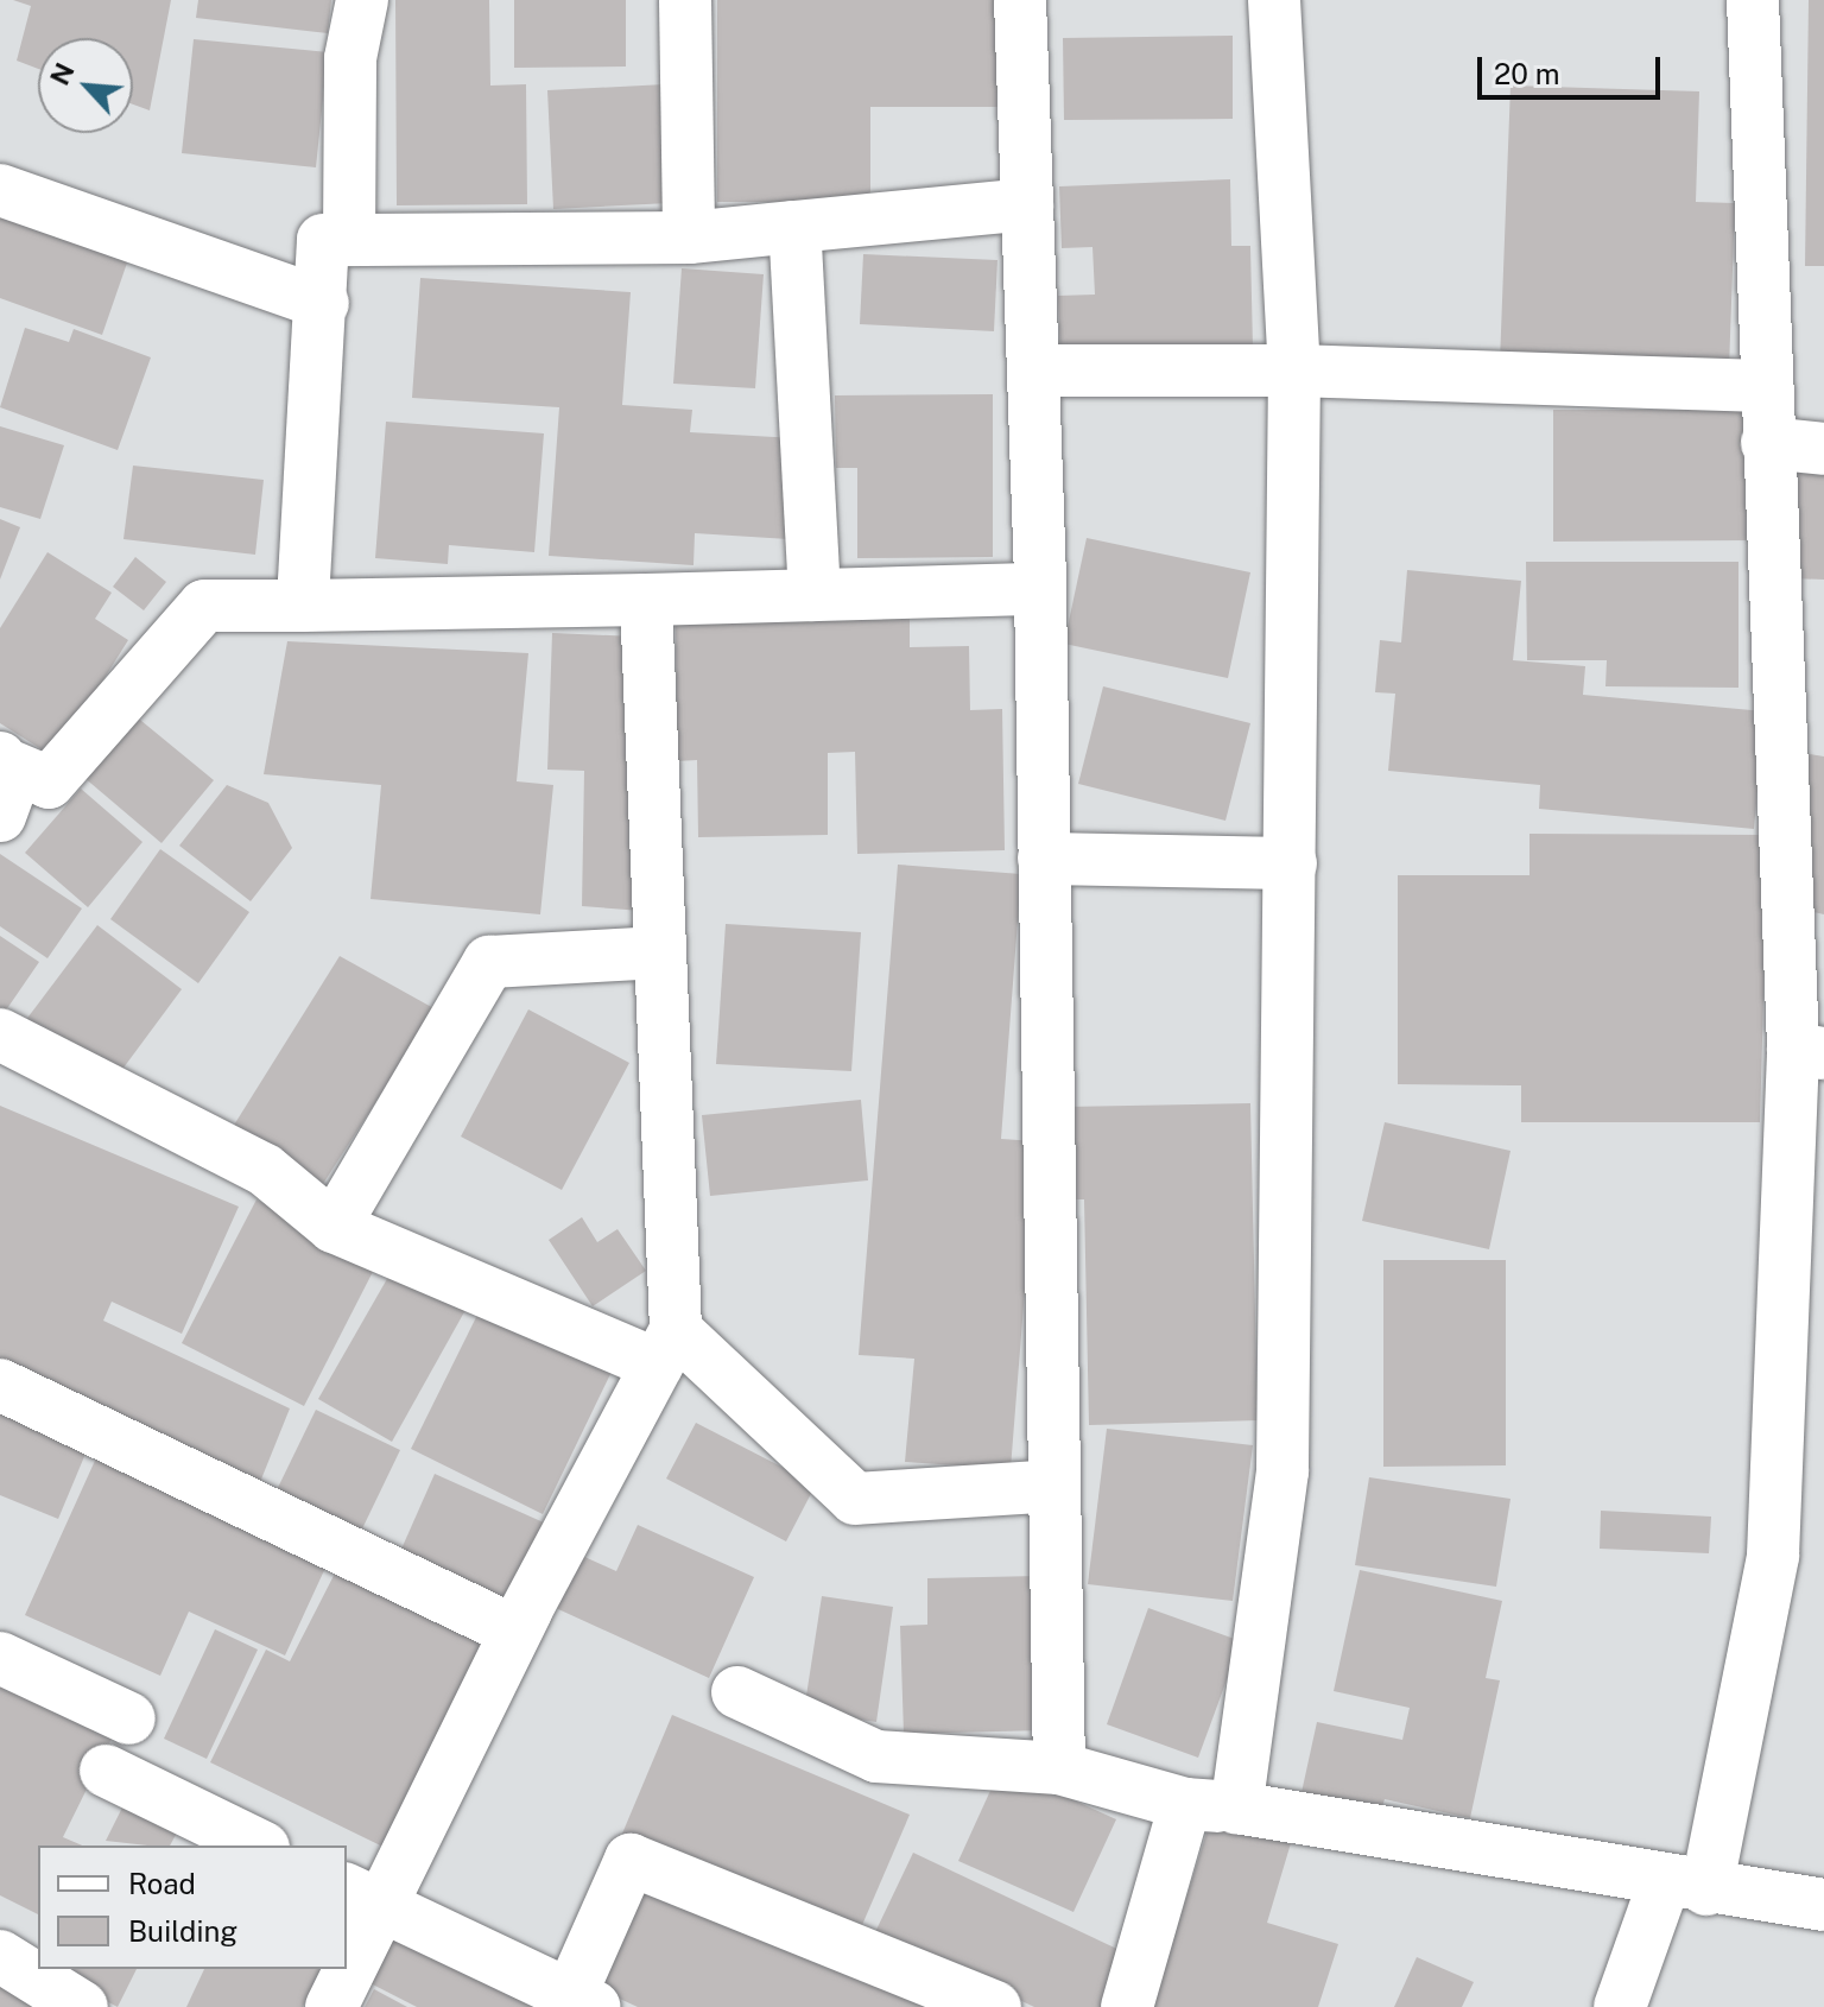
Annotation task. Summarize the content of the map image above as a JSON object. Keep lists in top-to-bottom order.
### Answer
{
  "legend": ["Road", "Building"],
  "scale_bar": "20 m",
  "north": "top left"
}
